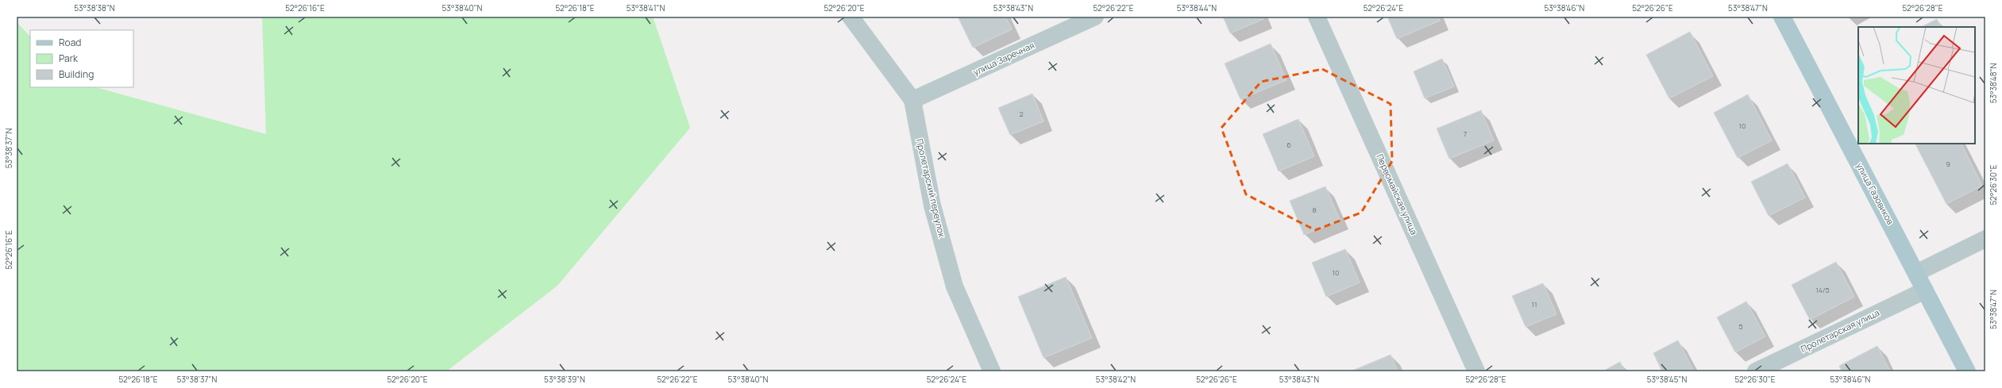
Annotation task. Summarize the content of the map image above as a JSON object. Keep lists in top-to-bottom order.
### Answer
{
  "streets": {
    "main road": ["улица Газовиков"],
    "street": [
      "улица Заречная",
      "Пролетарский переулок",
      "Первомайская улица",
      "Пролетарская улица"
    ]
  },
  "crossings": [
    ["улица Заречная", "Пролетарский переулок"],
    ["улица Газовиков", "Пролетарская улица"]
  ],
  "house_numbers": [
    "2",
    "10",
    "7",
    "6",
    "9",
    "8",
    "10",
    "14/5",
    "11",
    "5"
  ],
  "legend": ["Road", "Park", "Building"],
  "coordinates": [
    "53°38'38\"N",
    "52°26'16\"E",
    "53°38'40\"N",
    "52°26'18\"E",
    "53°38'41\"N",
    "52°26'20\"E",
    "53°38'43\"N",
    "52°26'22\"E",
    "53°38'44\"N",
    "52°26'24\"E",
    "53°38'46\"N",
    "52°26'26\"E",
    "53°38'47\"N",
    "52°26'28\"E",
    "53°38'48\"N",
    "53°38'37\"N",
    "52°26'30\"E",
    "53°38'39\"N",
    "53°38'42\"N",
    "53°38'45\"N"
  ]
}
